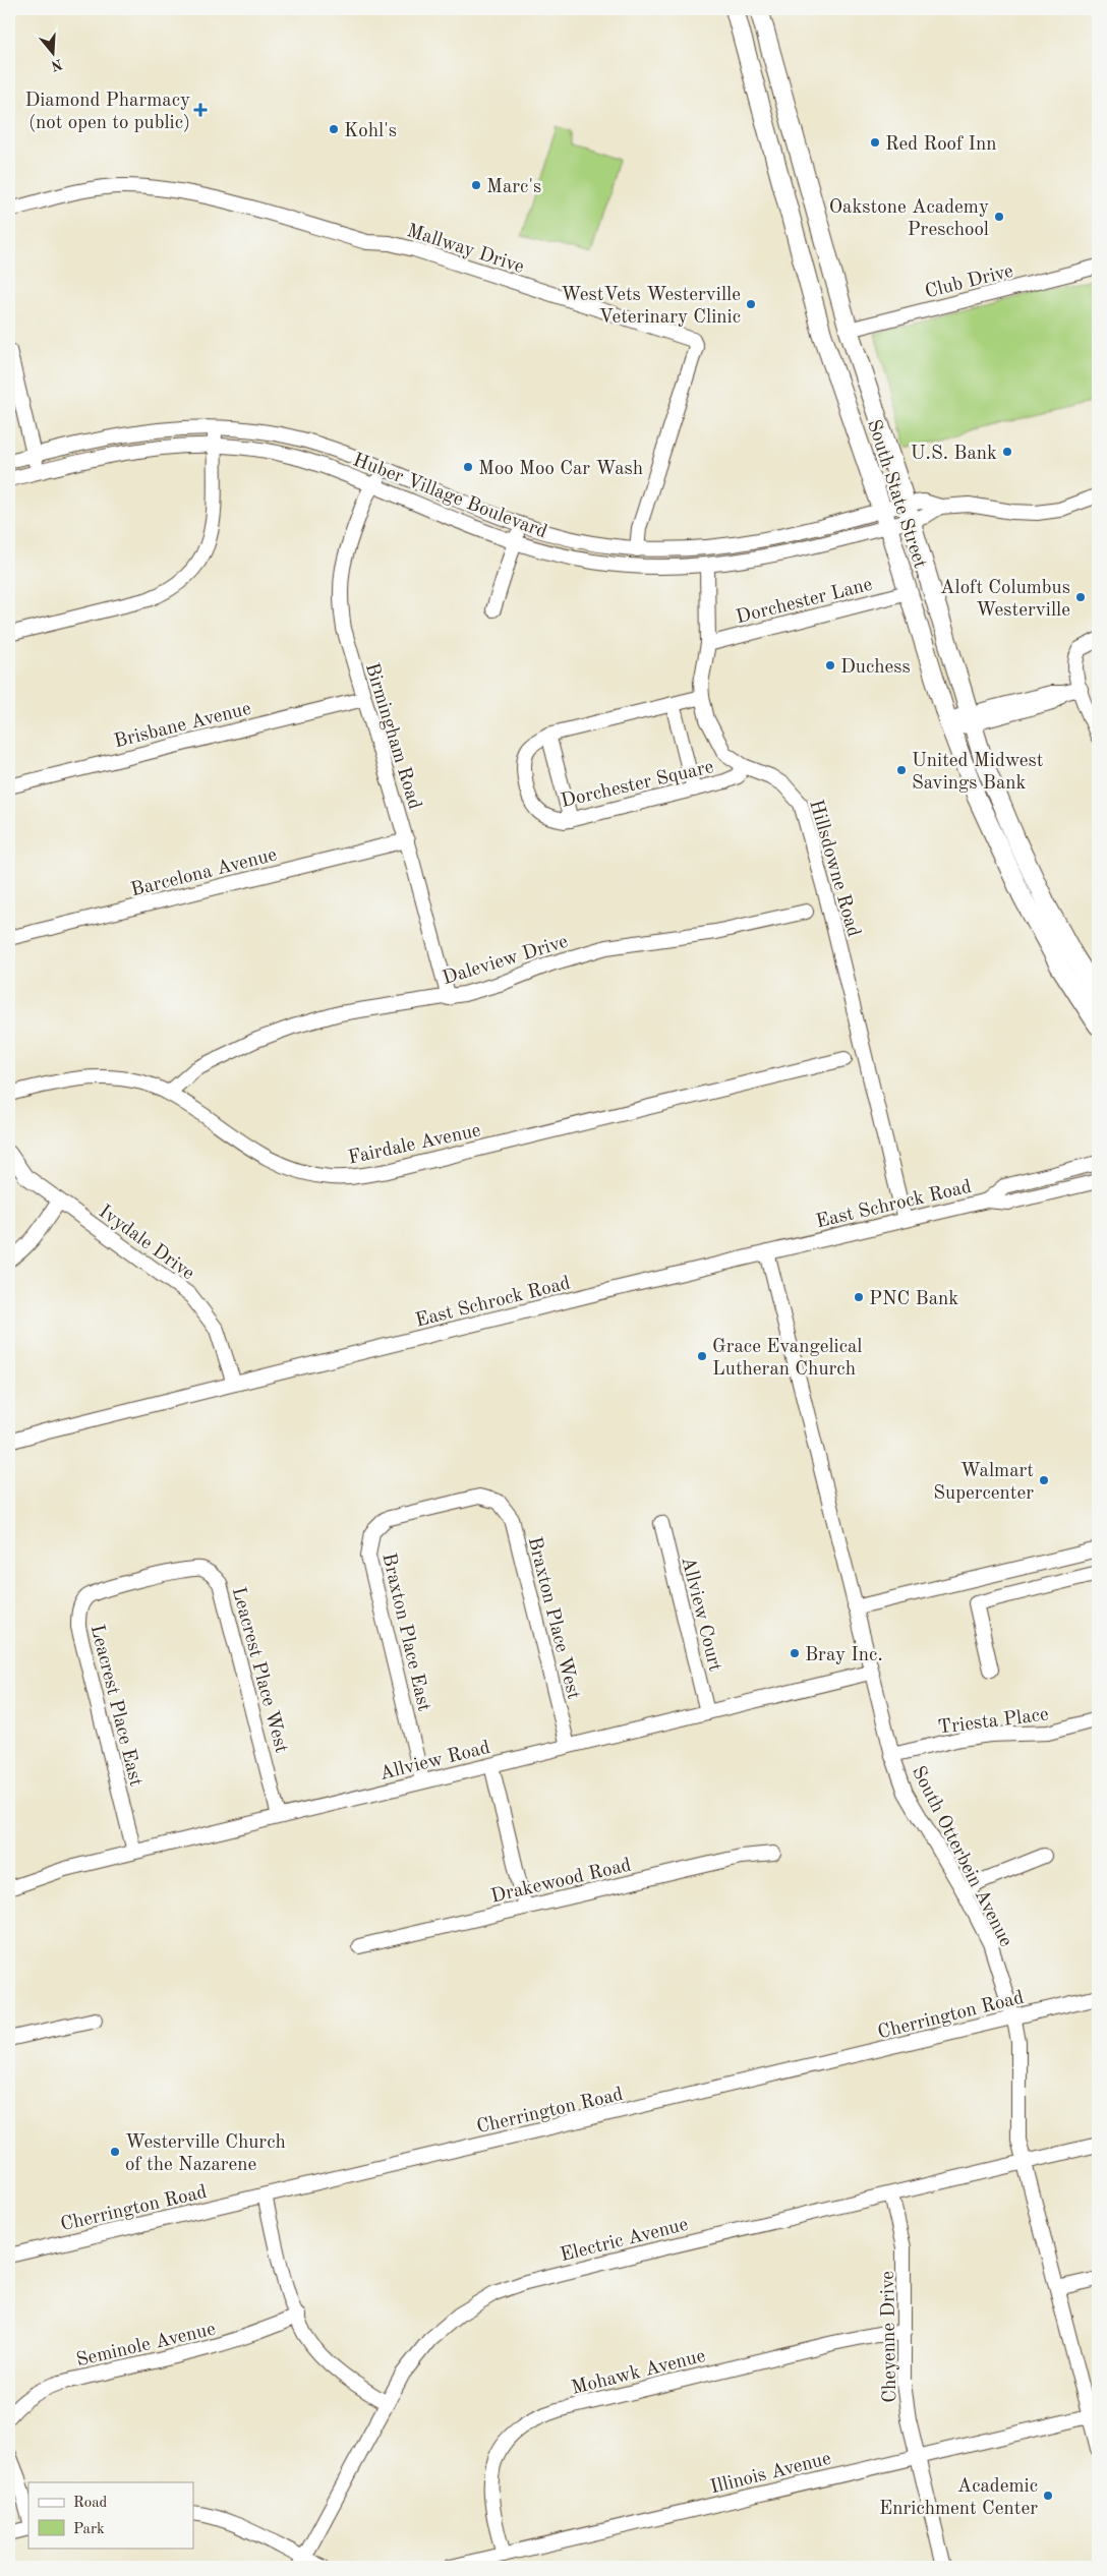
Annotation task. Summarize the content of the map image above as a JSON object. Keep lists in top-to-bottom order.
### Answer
{
  "streets": {
    "main road": ["South State Street"],
    "street": [
      "Mallway Drive",
      "Club Drive",
      "Huber Village Boulevard",
      "Dorchester Lane",
      "Brisbane Avenue",
      "Birmingham Road",
      "Dorchester Square",
      "Hillsdowne Road",
      "Barcelona Avenue",
      "Daleview Drive",
      "Fairdale Avenue",
      "East Schrock Road",
      "Ivydale Drive",
      "Allview Court",
      "Braxton Place West",
      "Braxton Place East",
      "Leacrest Place West",
      "Leacrest Place East",
      "Triesta Place",
      "Allview Road",
      "South Otterbein Avenue",
      "Drakewood Road",
      "Cherrington Road",
      "Electric Avenue",
      "Cheyenne Drive",
      "Seminole Avenue",
      "Mohawk Avenue",
      "Illinois Avenue"
    ]
  },
  "crossings": [
    ["Mallway Drive", "Huber Village Boulevard"],
    ["Club Drive", "South State Street"],
    ["South State Street", "Huber Village Boulevard"],
    ["South State Street", "Dorchester Lane"],
    ["Huber Village Boulevard", "Birmingham Road"],
    ["Huber Village Boulevard", "Hillsdowne Road"],
    ["Dorchester Lane", "Hillsdowne Road"],
    ["Brisbane Avenue", "Birmingham Road"],
    ["Birmingham Road", "Barcelona Avenue"],
    ["Birmingham Road", "Daleview Drive"],
    ["Dorchester Square", "Hillsdowne Road"],
    ["Hillsdowne Road", "East Schrock Road"],
    ["Daleview Drive", "Fairdale Avenue"],
    ["East Schrock Road", "Ivydale Drive"],
    ["East Schrock Road", "South Otterbein Avenue"],
    ["Allview Court", "Allview Road"],
    ["Braxton Place West", "Braxton Place East"],
    ["Braxton Place West", "Allview Road"],
    ["Braxton Place East", "Allview Road"],
    ["Leacrest Place West", "Leacrest Place East"],
    ["Leacrest Place West", "Allview Road"],
    ["Leacrest Place East", "Allview Road"],
    ["Triesta Place", "South Otterbein Avenue"],
    ["Allview Road", "South Otterbein Avenue"],
    ["South Otterbein Avenue", "Cherrington Road"],
    ["South Otterbein Avenue", "Electric Avenue"],
    ["South Otterbein Avenue", "Illinois Avenue"],
    ["Electric Avenue", "Cheyenne Drive"],
    ["Cheyenne Drive", "Mohawk Avenue"],
    ["Cheyenne Drive", "Illinois Avenue"],
    ["Mohawk Avenue", "Illinois Avenue"]
  ],
  "places": {
    "health": ["Diamond Pharmacy (not open to public)"],
    "other": [
      "Kohl's",
      "Red Roof Inn",
      "Marc's",
      "Oakstone Academy Preschool",
      "WestVets Westerville Veterinary Clinic",
      "U.S. Bank",
      "Moo Moo Car Wash",
      "Aloft Columbus Westerville",
      "Duchess",
      "United Midwest Savings Bank",
      "PNC Bank",
      "Grace Evangelical Lutheran Church",
      "Walmart Supercenter",
      "Bray Inc.",
      "Westerville Church of the Nazarene",
      "Academic Enrichment Center"
    ]
  },
  "legend": ["Road", "Park"],
  "north": "bottom"
}
